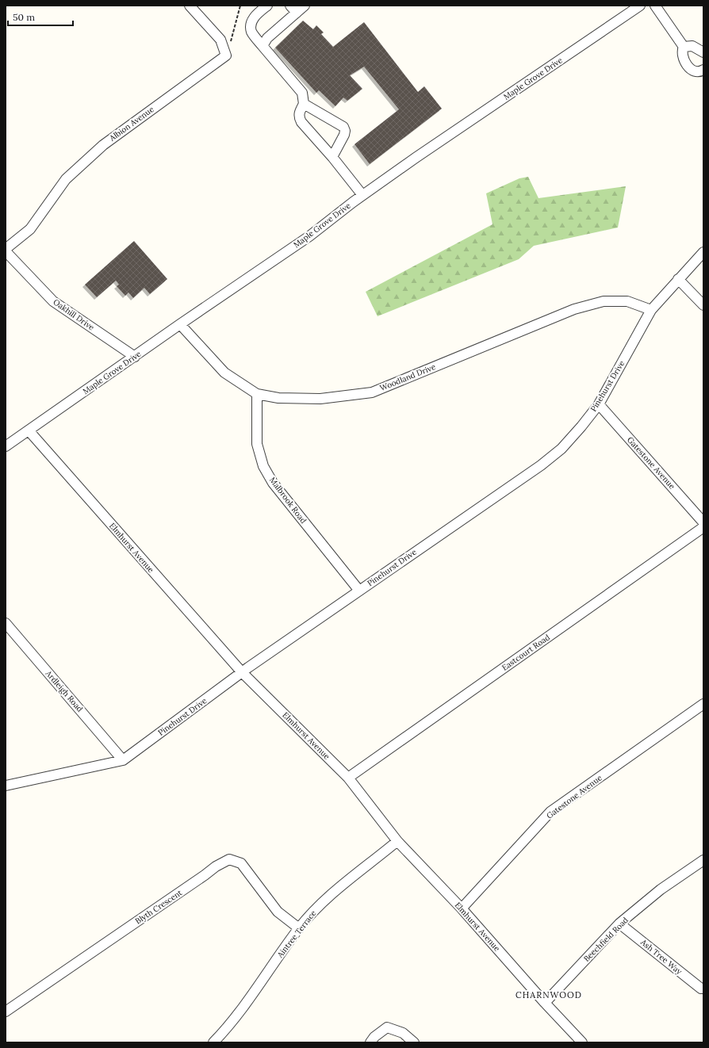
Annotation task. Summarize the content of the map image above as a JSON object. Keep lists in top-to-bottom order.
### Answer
{
  "streets": {
    "street": [
      "Maple Grove Drive",
      "Albion Avenue",
      "Oakhill Drive",
      "Woodland Drive",
      "Pinehurst Drive",
      "Gatestone Avenue",
      "Malbrook Road",
      "Elmhurst Avenue",
      "Eastcourt Road",
      "Ardleigh Road",
      "Blyth Crescent",
      "Aintree Terrace",
      "Beechfield Road",
      "Ash Tree Way"
    ]
  },
  "crossings": [
    ["Maple Grove Drive", "Oakhill Drive"],
    ["Maple Grove Drive", "Woodland Drive"],
    ["Maple Grove Drive", "Elmhurst Avenue"],
    ["Woodland Drive", "Pinehurst Drive"],
    ["Woodland Drive", "Malbrook Road"],
    ["Pinehurst Drive", "Gatestone Avenue"],
    ["Pinehurst Drive", "Malbrook Road"],
    ["Pinehurst Drive", "Elmhurst Avenue"],
    ["Pinehurst Drive", "Ardleigh Road"],
    ["Gatestone Avenue", "Elmhurst Avenue"],
    ["Elmhurst Avenue", "Eastcourt Road"],
    ["Elmhurst Avenue", "Aintree Terrace"],
    ["Elmhurst Avenue", "Beechfield Road"],
    ["Blyth Crescent", "Aintree Terrace"],
    ["Beechfield Road", "Ash Tree Way"]
  ],
  "districts": ["CHARNWOOD"],
  "scale_bar": "50 m"
}
